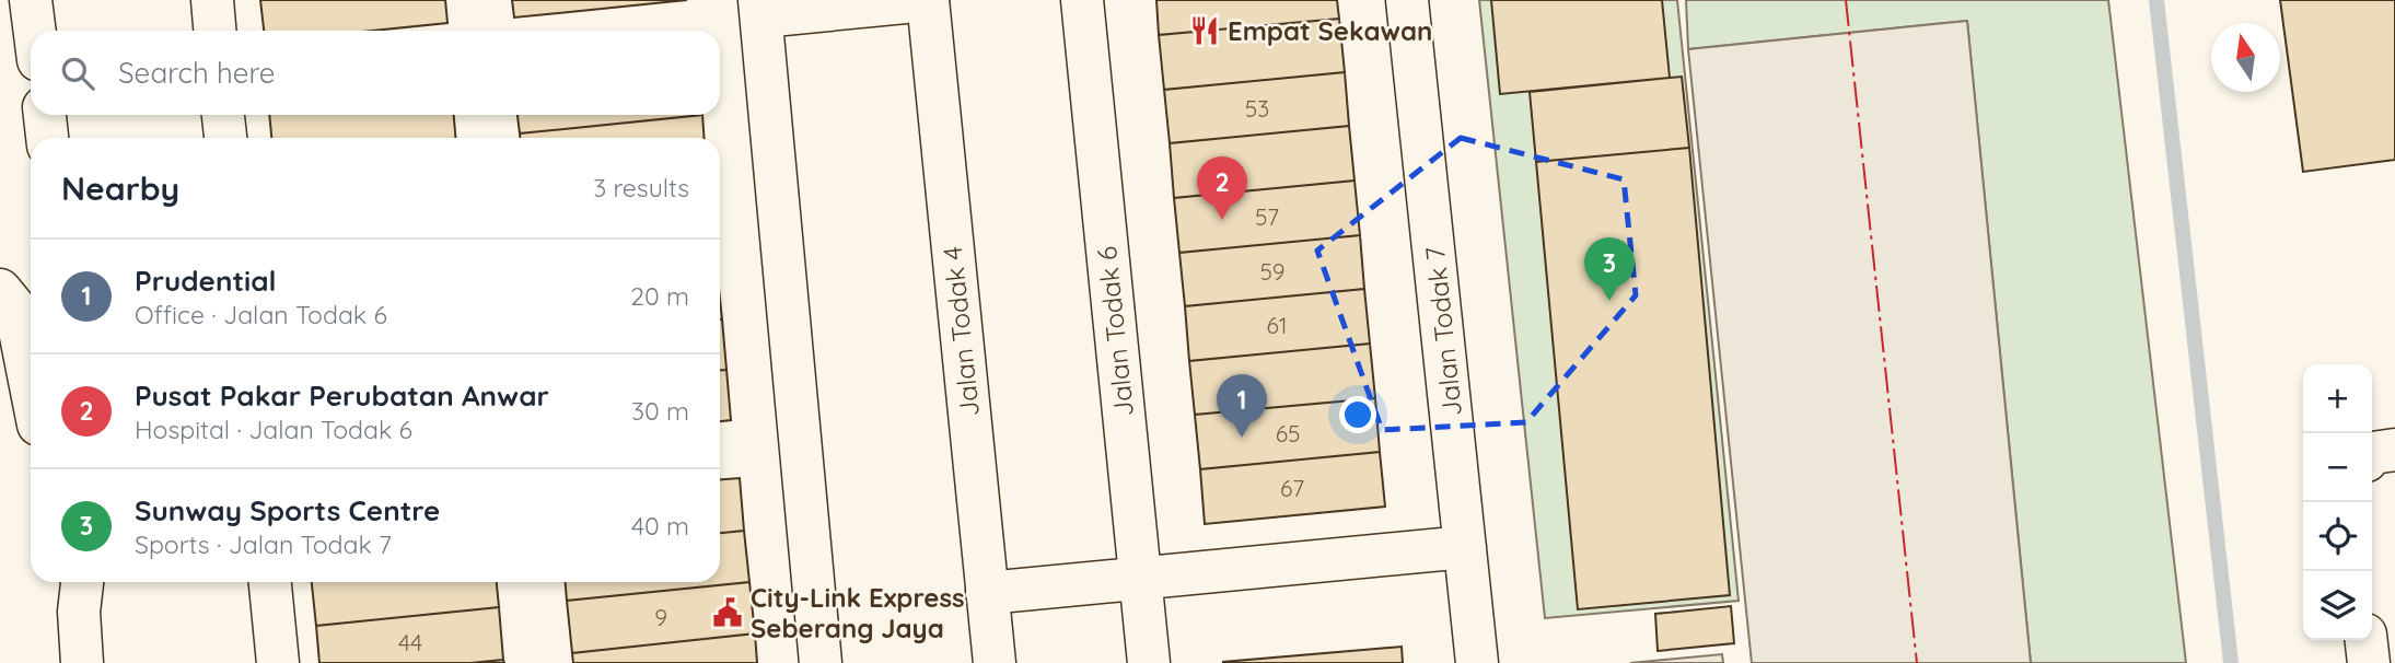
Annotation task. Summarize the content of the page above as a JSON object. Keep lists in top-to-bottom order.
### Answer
{
  "streets": {
    "street": ["Jalan Todak 4", "Jalan Todak 6", "Jalan Todak 7"]
  },
  "places": {
    "restaurant": ["Empat Sekawan"],
    "public building": ["City-Link Express Seberang Jaya"]
  },
  "house_numbers": [
    "53",
    "57",
    "59",
    "61",
    "65",
    "67",
    "9",
    "44"
  ],
  "north": "top",
  "page": {
    "search": "Search here",
    "heading": ["Nearby", "3 results"],
    "pins": ["2", "3", "1"],
    "list": [
      {
        "mark": "1",
        "name": "Prudential",
        "note": "Office · Jalan Todak 6",
        "value": "20 m"
      },
      {
        "mark": "2",
        "name": "Pusat Pakar Perubatan Anwar",
        "note": "Hospital · Jalan Todak 6",
        "value": "30 m"
      },
      {
        "mark": "3",
        "name": "Sunway Sports Centre",
        "note": "Sports · Jalan Todak 7",
        "value": "40 m"
      }
    ],
    "map_buttons": ["+", "−"]
  }
}
